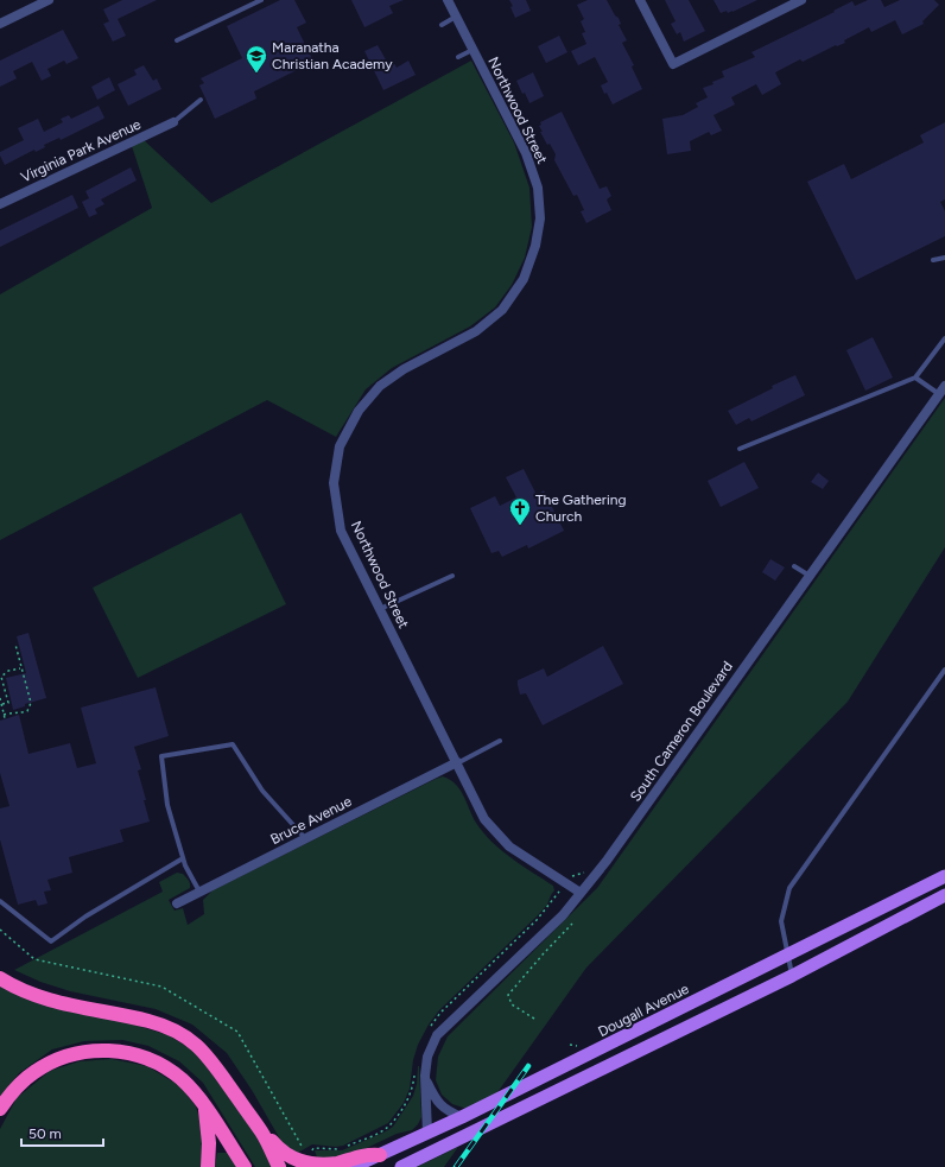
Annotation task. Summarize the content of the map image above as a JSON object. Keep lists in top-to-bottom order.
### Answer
{
  "streets": {
    "main road": ["Dougall Avenue"],
    "street": [
      "Northwood Street",
      "Virginia Park Avenue",
      "South Cameron Boulevard",
      "Bruce Avenue"
    ]
  },
  "crossings": [
    ["Northwood Street", "South Cameron Boulevard"],
    ["Northwood Street", "Bruce Avenue"],
    ["South Cameron Boulevard", "Dougall Avenue"]
  ],
  "places": {
    "school or university": ["Maranatha Christian Academy"],
    "church": ["The Gathering Church"]
  },
  "scale_bar": "50 m"
}
